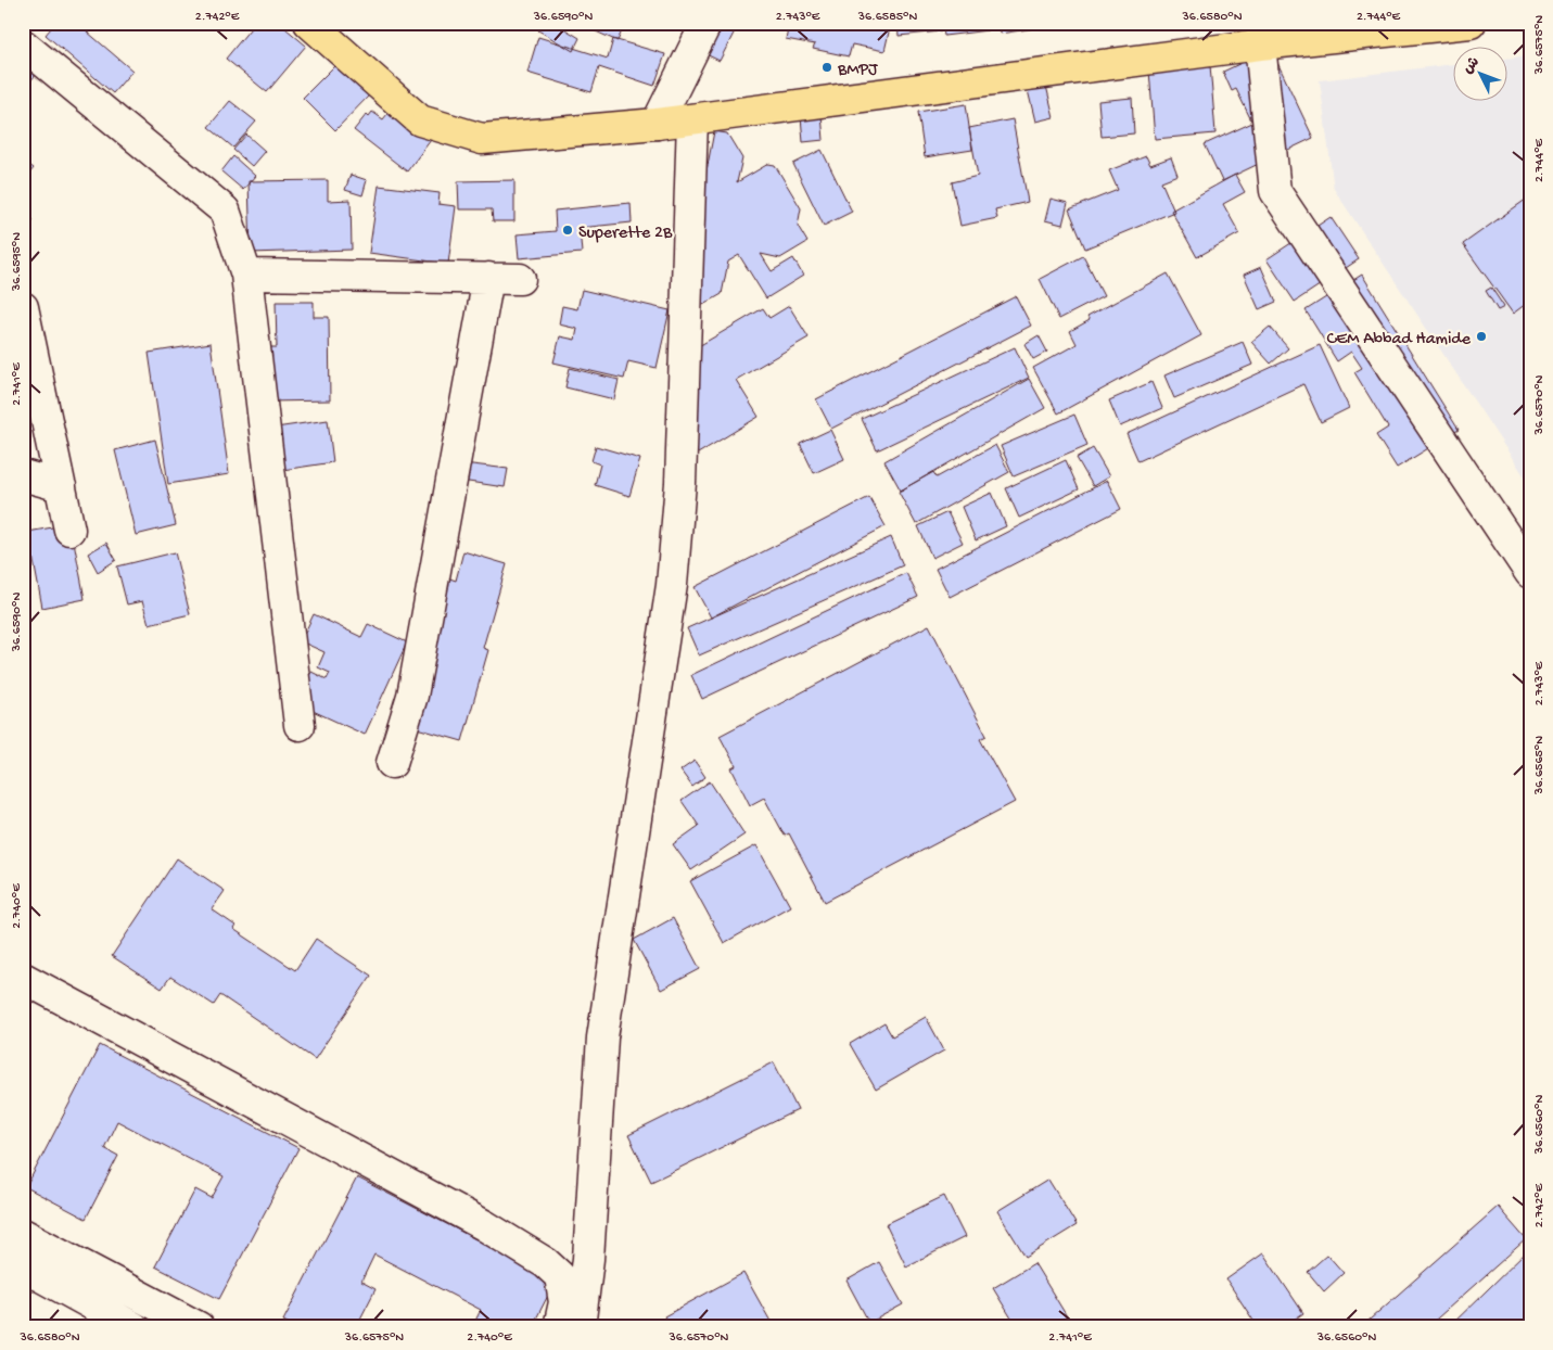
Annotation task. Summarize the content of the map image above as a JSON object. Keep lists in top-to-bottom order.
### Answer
{
  "places": ["BMPJ", "Superette 2B", "CEM Abbad Hamide"],
  "north": "top left",
  "coordinates": [
    "2.742°E",
    "36.6590°N",
    "2.743°E",
    "36.6585°N",
    "36.6580°N",
    "2.744°E",
    "36.6575°N",
    "36.6595°N",
    "2.741°E",
    "36.6570°N",
    "36.6565°N",
    "2.740°E",
    "36.6560°N"
  ]
}
